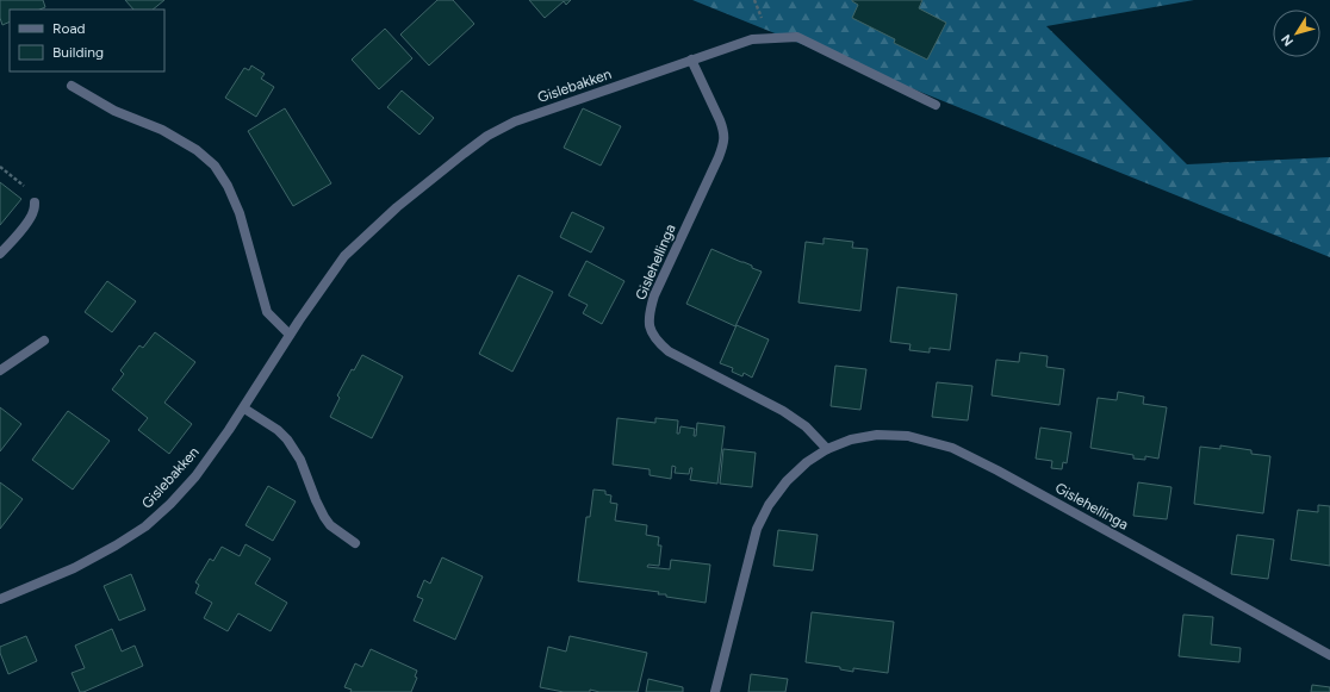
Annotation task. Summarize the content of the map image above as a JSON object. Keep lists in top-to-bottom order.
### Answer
{
  "streets": {
    "street": ["Gislebakken", "Gislehellinga"]
  },
  "crossings": [
    ["Gislebakken", "Gislehellinga"]
  ],
  "legend": ["Road", "Building"],
  "north": "bottom left"
}
